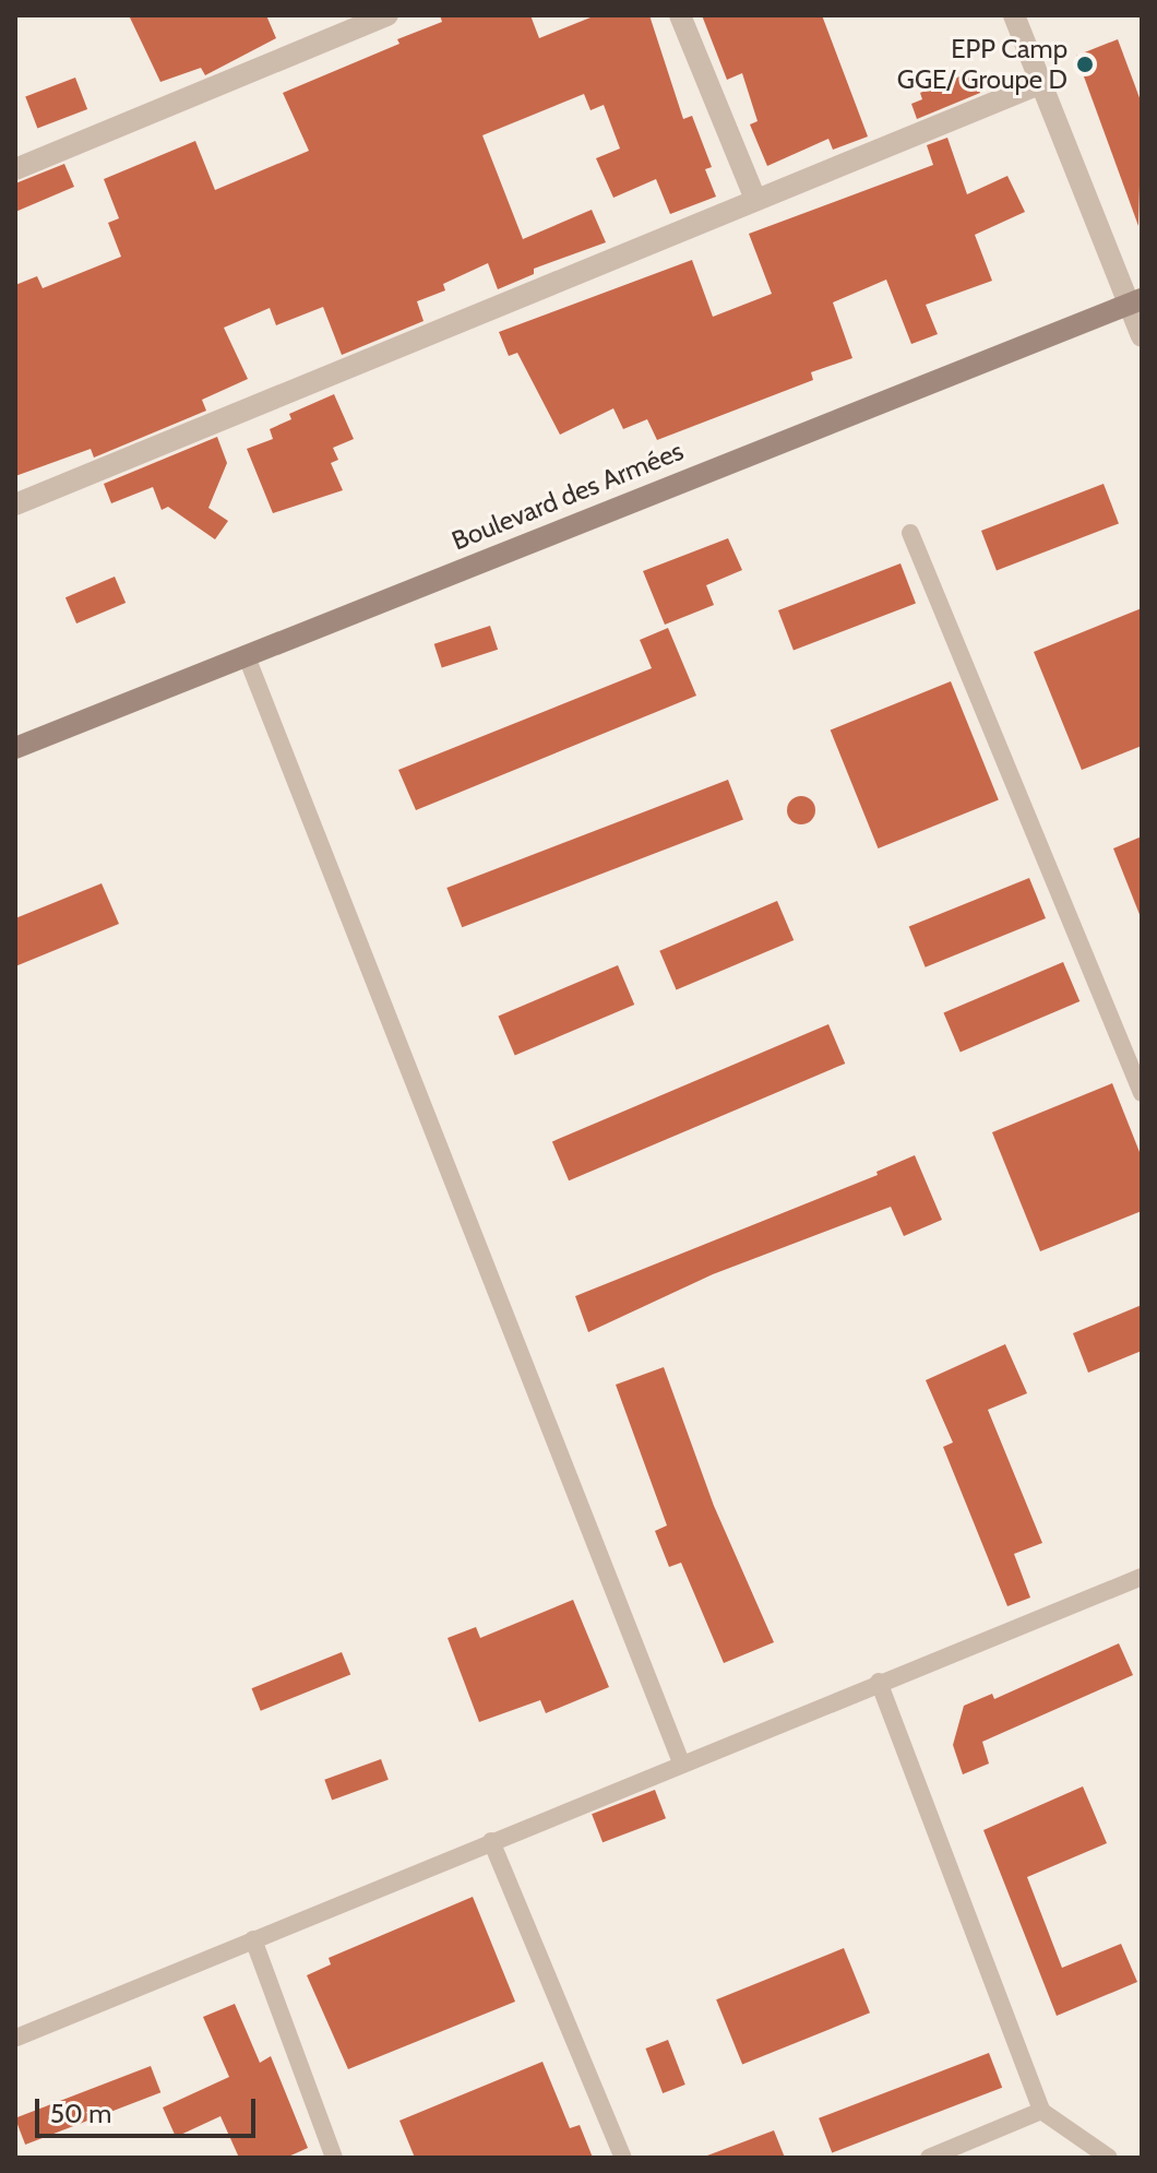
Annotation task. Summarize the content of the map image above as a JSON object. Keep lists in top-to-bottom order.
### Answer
{
  "streets": {
    "street": ["Boulevard des Armées"]
  },
  "places": ["EPP Camp GGE/ Groupe D"],
  "scale_bar": "50 m"
}
